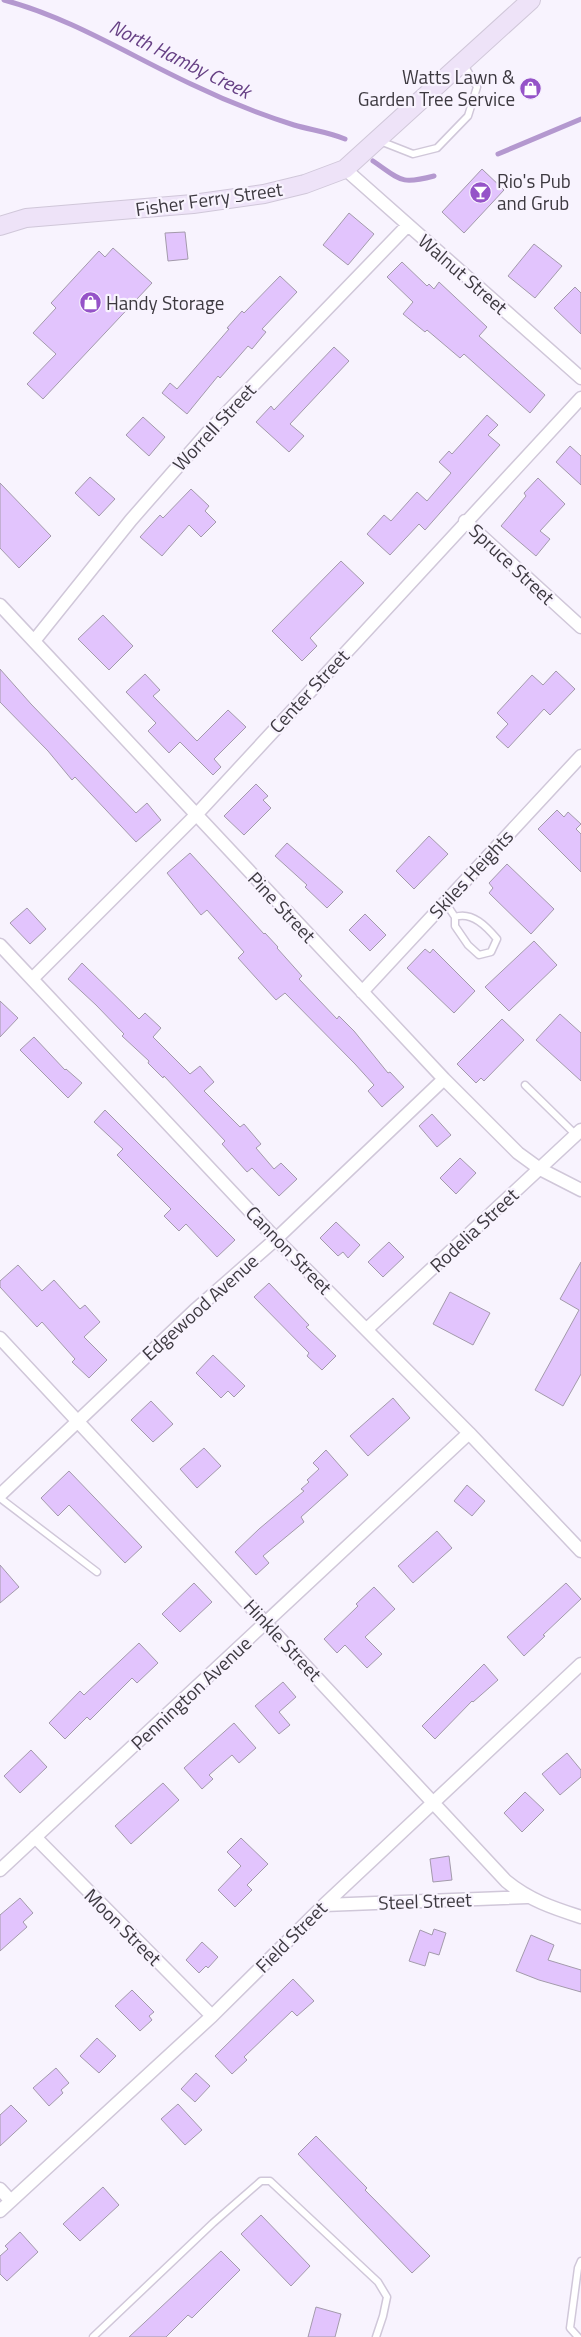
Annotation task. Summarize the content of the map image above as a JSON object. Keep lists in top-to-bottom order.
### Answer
{
  "streets": {
    "street": [
      "Fisher Ferry Street",
      "Walnut Street",
      "Worrell Street",
      "Spruce Street",
      "Center Street",
      "Skiles Heights",
      "Pine Street",
      "Rodelia Street",
      "Cannon Street",
      "Edgewood Avenue",
      "Hinkle Street",
      "Pennington Avenue",
      "Steel Street",
      "Moon Street",
      "Field Street"
    ]
  },
  "crossings": [
    ["Fisher Ferry Street", "Walnut Street"],
    ["Walnut Street", "Worrell Street"],
    ["Worrell Street", "Pine Street"],
    ["Spruce Street", "Center Street"],
    ["Center Street", "Pine Street"],
    ["Center Street", "Cannon Street"],
    ["Skiles Heights", "Pine Street"],
    ["Pine Street", "Rodelia Street"],
    ["Pine Street", "Edgewood Avenue"],
    ["Rodelia Street", "Cannon Street"],
    ["Cannon Street", "Edgewood Avenue"],
    ["Cannon Street", "Pennington Avenue"],
    ["Edgewood Avenue", "Hinkle Street"],
    ["Hinkle Street", "Pennington Avenue"],
    ["Hinkle Street", "Steel Street"],
    ["Hinkle Street", "Field Street"],
    ["Pennington Avenue", "Moon Street"],
    ["Steel Street", "Field Street"],
    ["Moon Street", "Field Street"]
  ],
  "water": ["North Hamby Creek"],
  "places": {
    "shop": ["Watts Lawn & Garden Tree Service", "Handy Storage"],
    "bar": ["Rio's Pub and Grub"]
  }
}
